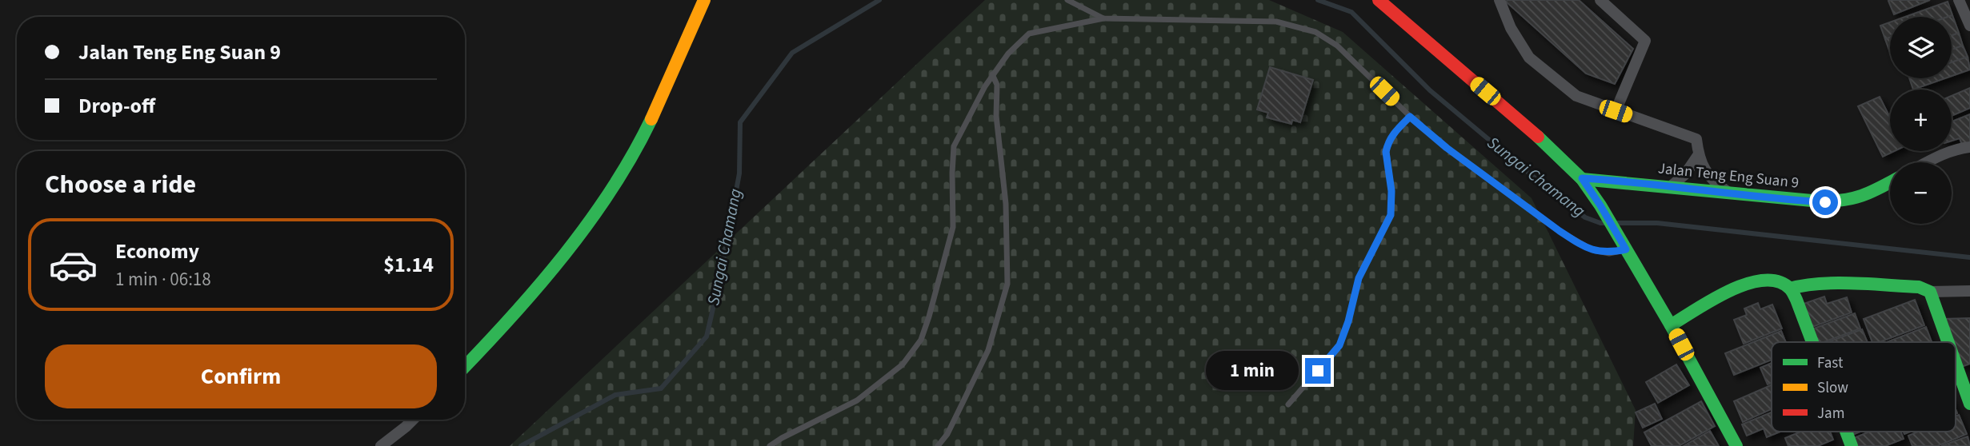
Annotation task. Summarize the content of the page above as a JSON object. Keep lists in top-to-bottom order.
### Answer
{
  "streets": {
    "street": ["Jalan Teng Eng Suan 9"]
  },
  "water": ["Sungai Chamang"],
  "legend": ["Fast", "Slow", "Jam"],
  "page": {
    "map_buttons": ["+", "−"],
    "banner": ["Jalan Teng Eng Suan 9", "Drop-off"],
    "heading": "Choose a ride",
    "list": [
      {
        "name": "Economy",
        "note": "1 min · 06:18",
        "value": "$1.14"
      }
    ],
    "buttons": "Confirm",
    "bubble": "1 min"
  }
}
